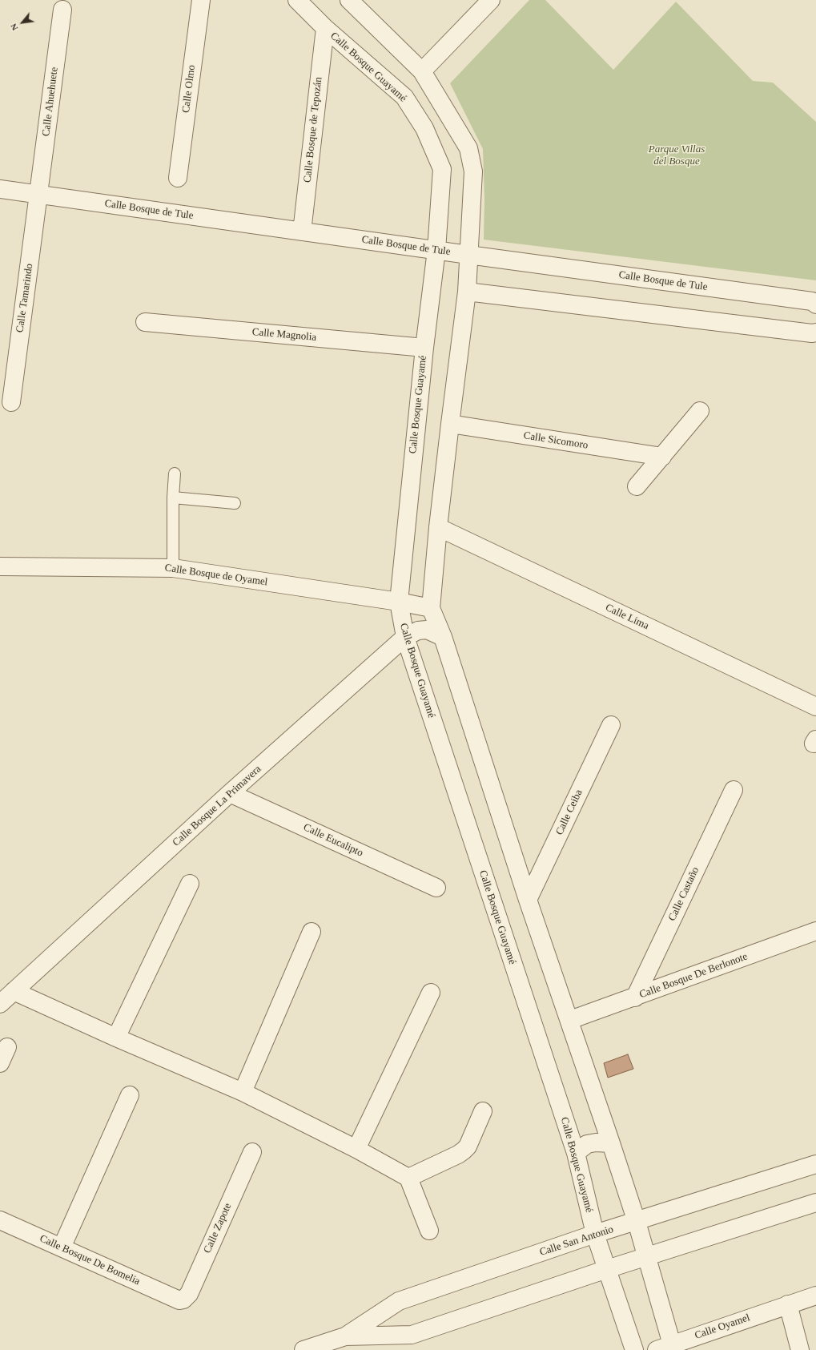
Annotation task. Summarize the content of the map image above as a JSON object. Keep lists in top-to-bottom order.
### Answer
{
  "streets": {
    "street": [
      "Calle Bosque Guayamé",
      "Calle Olmo",
      "Calle Ahuehuete",
      "Calle Bosque de Tepozán",
      "Calle Bosque de Tule",
      "Calle Tamarindo",
      "Calle Magnolia",
      "Calle Sicomoro",
      "Calle Bosque de Oyamel",
      "Calle Lima",
      "Calle Bosque La Primavera",
      "Calle Ceiba",
      "Calle Eucalipto",
      "Calle Castaño",
      "Calle Bosque De Berlonote",
      "Calle Zapote",
      "Calle San Antonio",
      "Calle Bosque De Bomelia",
      "Calle Oyamel"
    ]
  },
  "crossings": [
    ["Calle Bosque Guayamé", "Calle Bosque de Tepozán"],
    ["Calle Bosque Guayamé", "Calle Bosque de Tule"],
    ["Calle Bosque Guayamé", "Calle Magnolia"],
    ["Calle Bosque Guayamé", "Calle Bosque de Oyamel"],
    ["Calle Bosque Guayamé", "Calle Bosque La Primavera"],
    ["Calle Bosque Guayamé", "Calle San Antonio"],
    ["Calle Ahuehuete", "Calle Bosque de Tule"],
    ["Calle Ahuehuete", "Calle Tamarindo"],
    ["Calle Bosque de Tepozán", "Calle Bosque de Tule"],
    ["Calle Bosque de Tule", "Calle Tamarindo"],
    ["Calle Bosque La Primavera", "Calle Eucalipto"],
    ["Calle Castaño", "Calle Bosque De Berlonote"],
    ["Calle Zapote", "Calle Bosque De Bomelia"]
  ],
  "parks": ["Parque Villas del Bosque"],
  "north": "bottom left"
}
